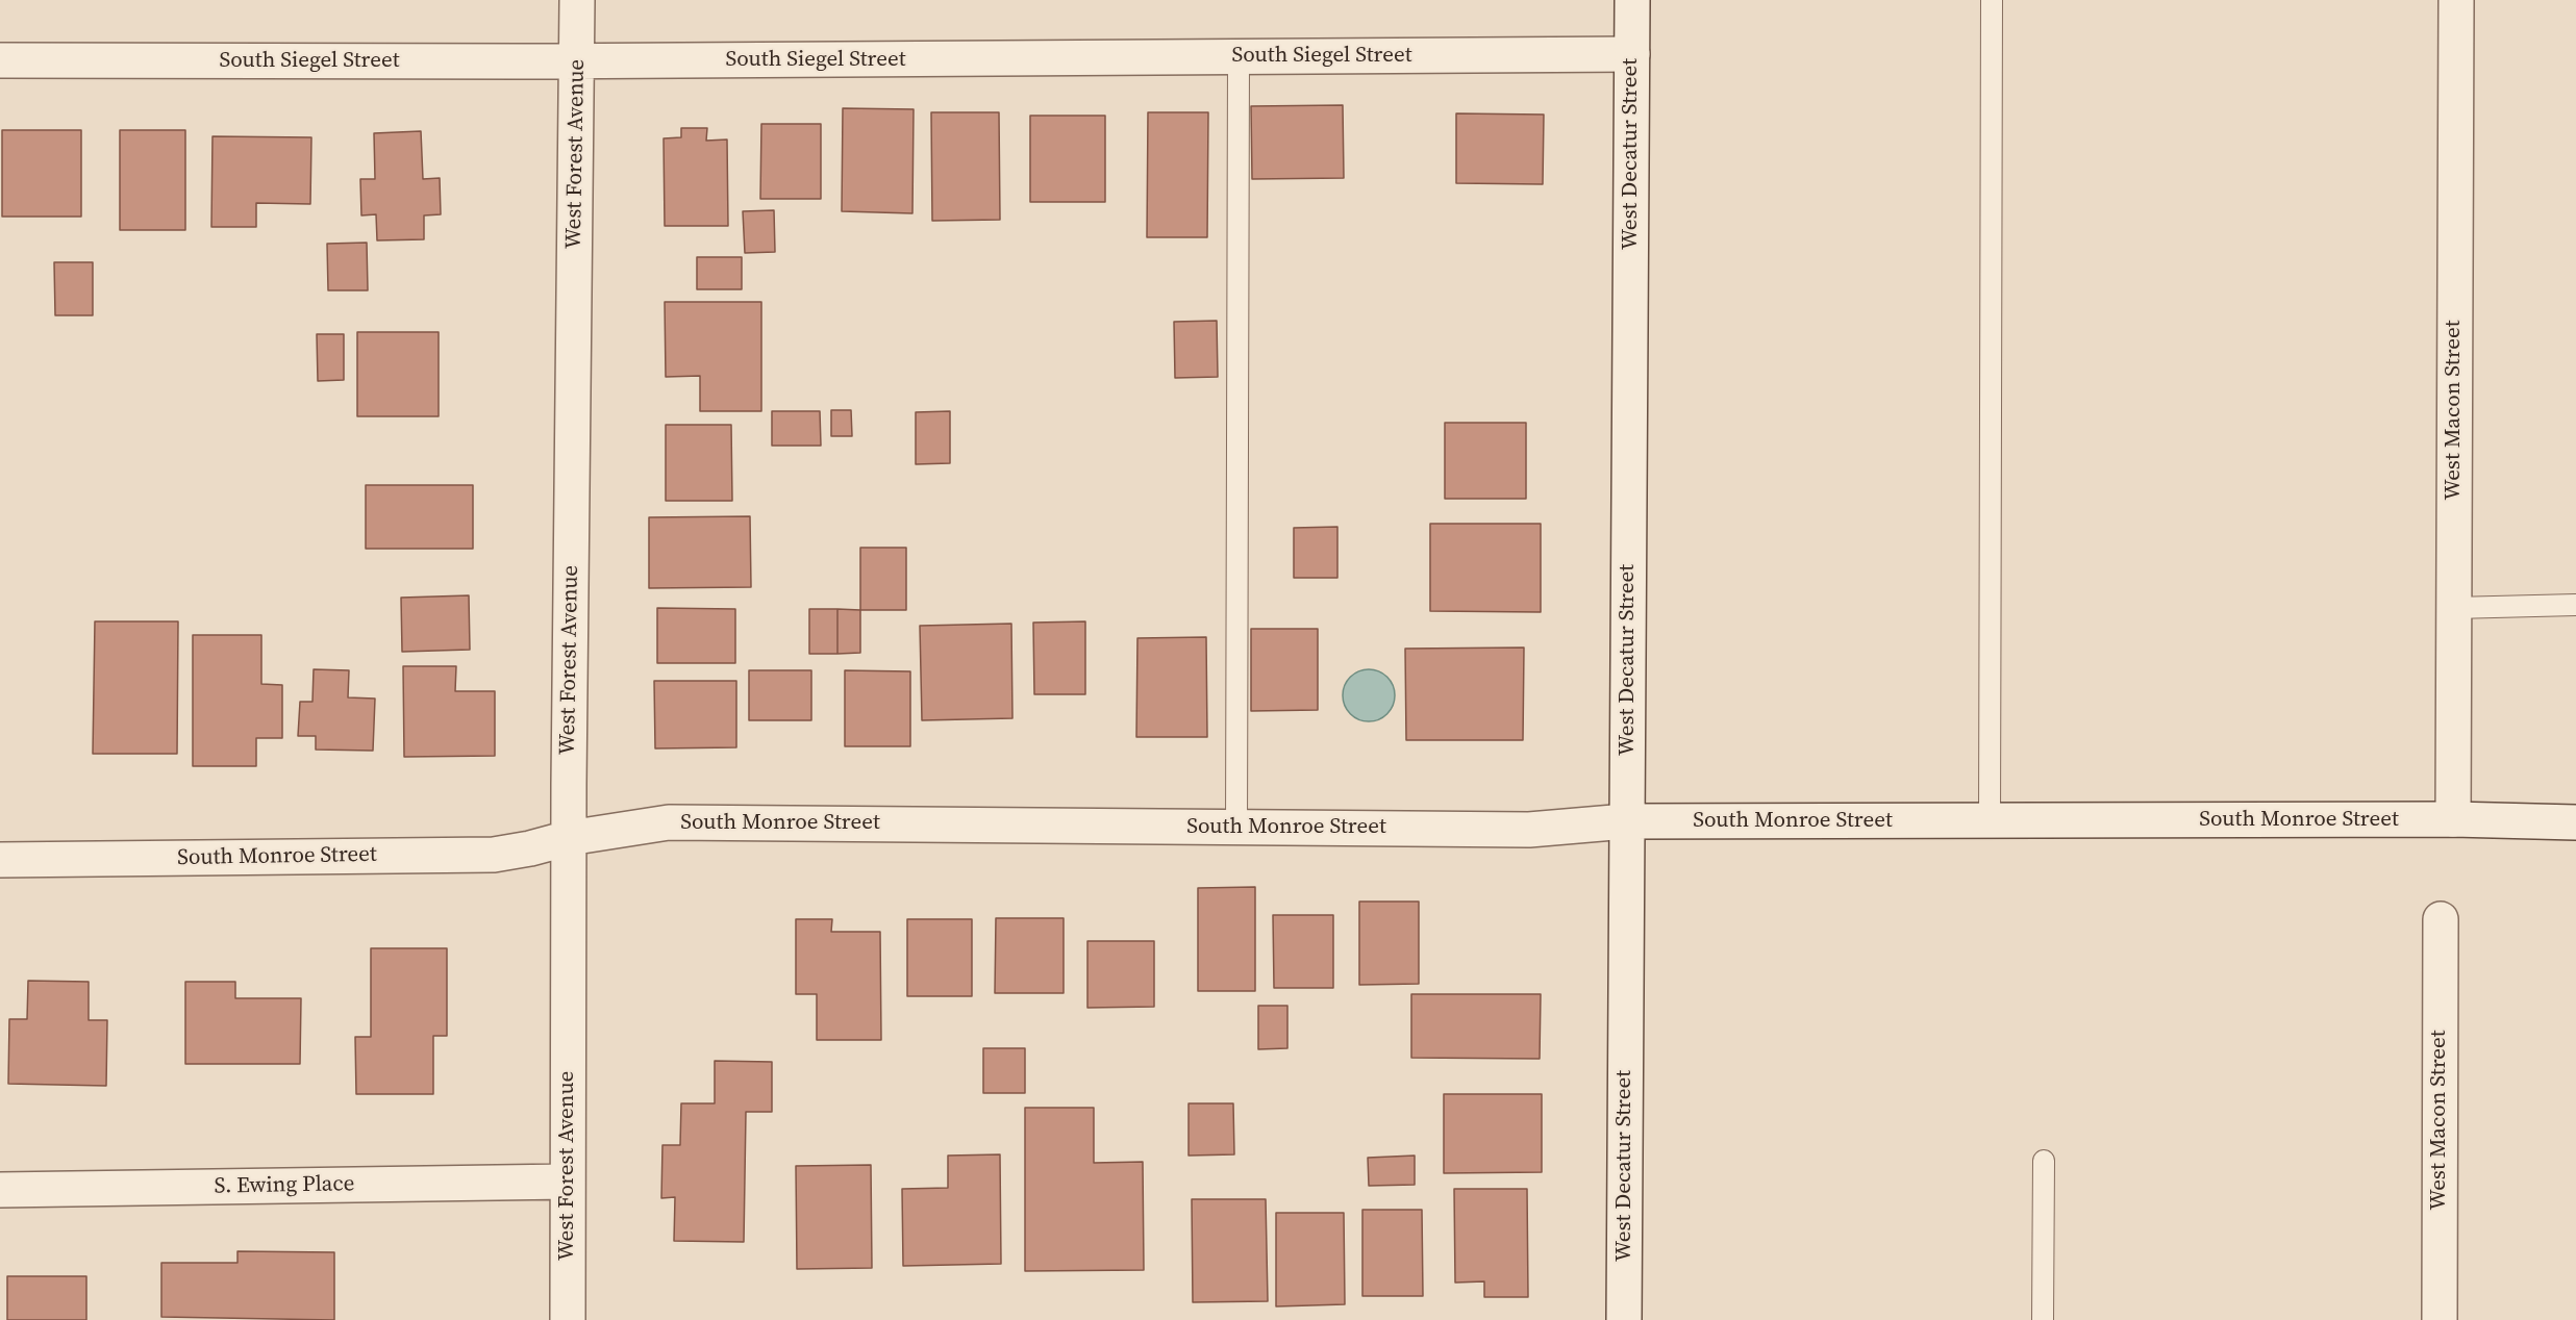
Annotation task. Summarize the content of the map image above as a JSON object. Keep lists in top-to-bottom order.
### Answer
{
  "streets": {
    "street": [
      "South Siegel Street",
      "West Forest Avenue",
      "West Decatur Street",
      "West Macon Street",
      "South Monroe Street",
      "S. Ewing Place"
    ]
  },
  "crossings": [
    ["South Siegel Street", "West Forest Avenue"],
    ["South Siegel Street", "West Decatur Street"],
    ["West Forest Avenue", "South Monroe Street"],
    ["West Forest Avenue", "S. Ewing Place"],
    ["West Decatur Street", "South Monroe Street"],
    ["West Macon Street", "South Monroe Street"]
  ]
}
